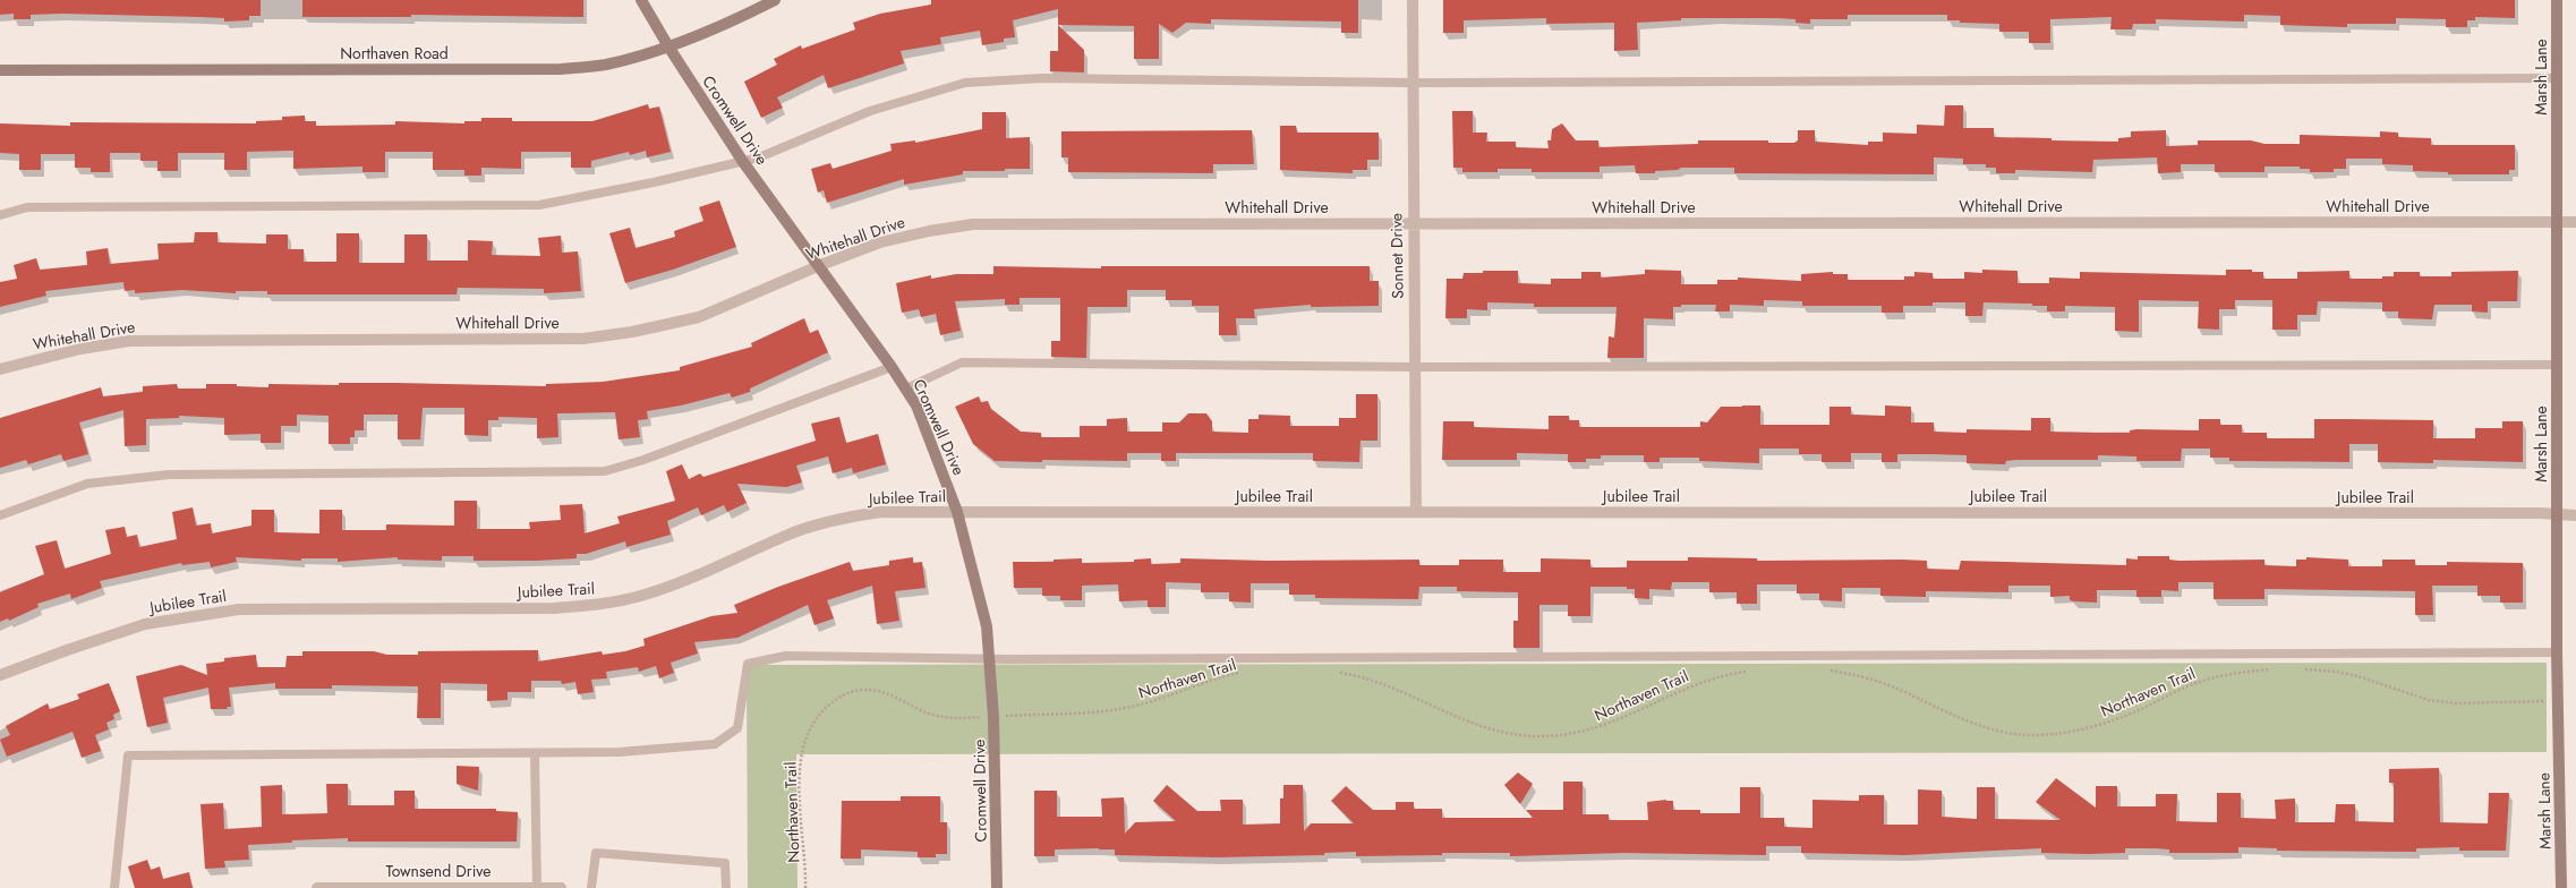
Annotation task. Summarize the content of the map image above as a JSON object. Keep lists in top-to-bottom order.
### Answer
{
  "streets": {
    "street": [
      "Northaven Road",
      "Marsh Lane",
      "Cromwell Drive",
      "Whitehall Drive",
      "Sonnet Drive",
      "Jubilee Trail",
      "Townsend Drive"
    ],
    "path": ["Northaven Trail"]
  },
  "crossings": [
    ["Northaven Road", "Cromwell Drive"],
    ["Marsh Lane", "Whitehall Drive"],
    ["Marsh Lane", "Jubilee Trail"],
    ["Cromwell Drive", "Whitehall Drive"],
    ["Cromwell Drive", "Jubilee Trail"],
    ["Cromwell Drive", "Northaven Trail"],
    ["Whitehall Drive", "Sonnet Drive"],
    ["Sonnet Drive", "Jubilee Trail"]
  ]
}
